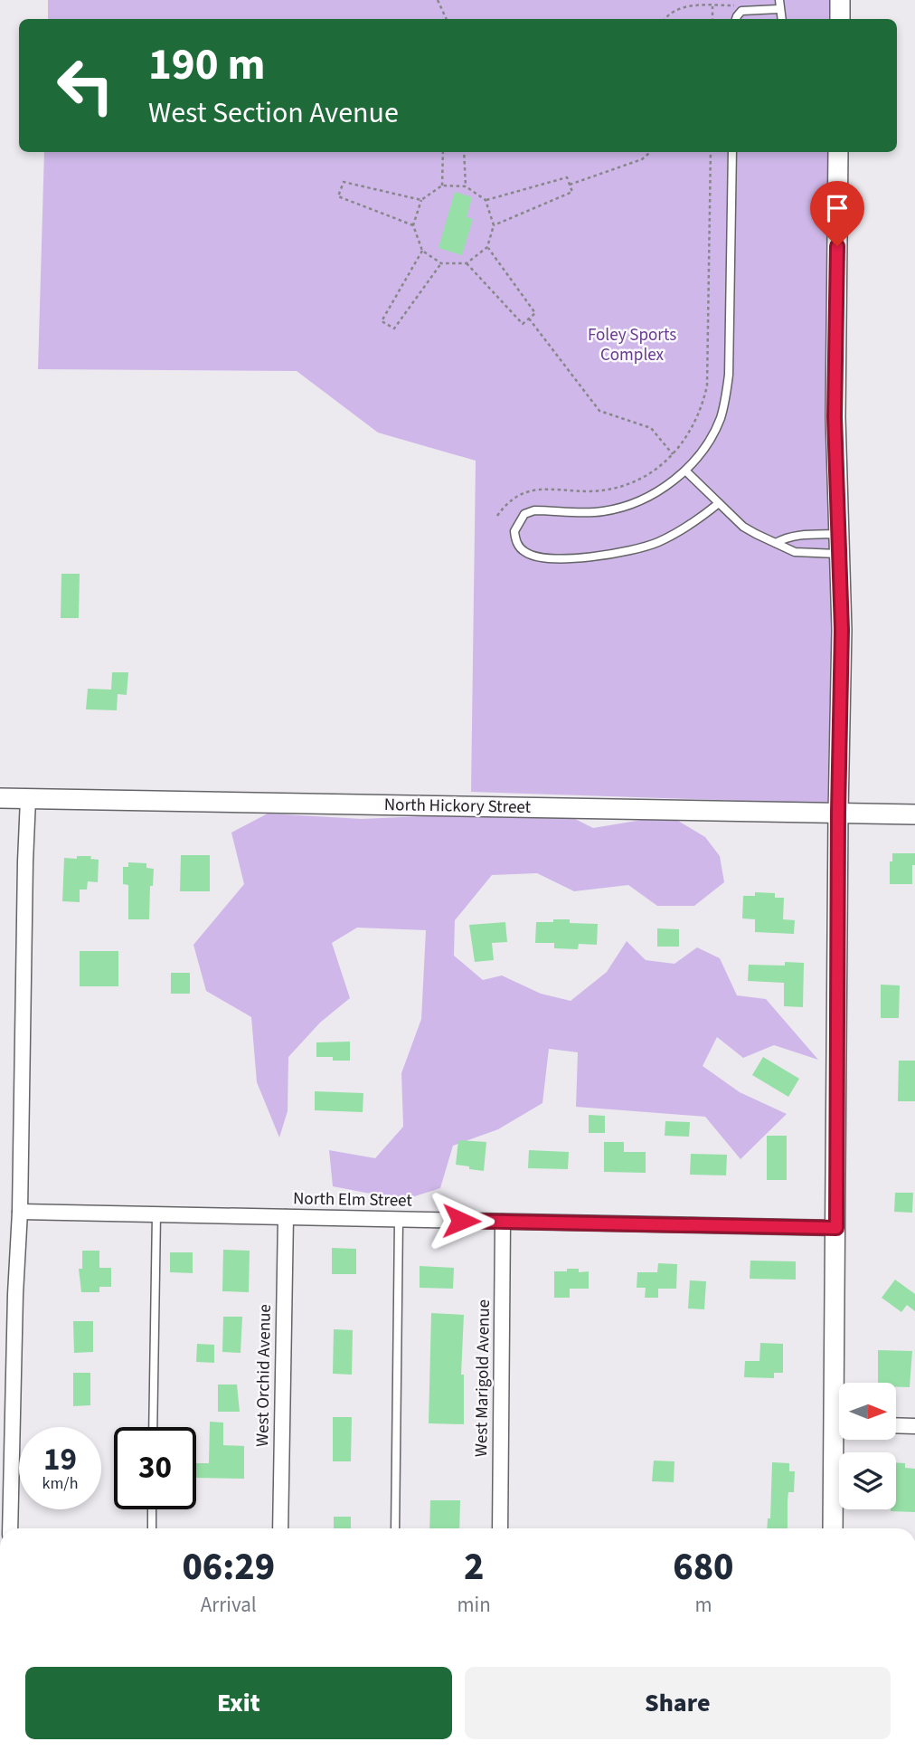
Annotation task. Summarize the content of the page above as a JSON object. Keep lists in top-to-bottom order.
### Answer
{
  "streets": {
    "street": [
      "North Hickory Street",
      "North Elm Street",
      "West Orchid Avenue",
      "West Marigold Avenue"
    ]
  },
  "crossings": [
    ["North Elm Street", "West Orchid Avenue"],
    ["North Elm Street", "West Marigold Avenue"]
  ],
  "parks": ["Foley Sports Complex"],
  "north": "right",
  "page": {
    "turn": ["190 m", "West Section Avenue"],
    "speed": "19 km/h",
    "limit": "30",
    "eta": [
      "06:29",
      "Arrival",
      "2",
      "min",
      "680",
      "m"
    ],
    "buttons": ["Exit", "Share"]
  }
}
